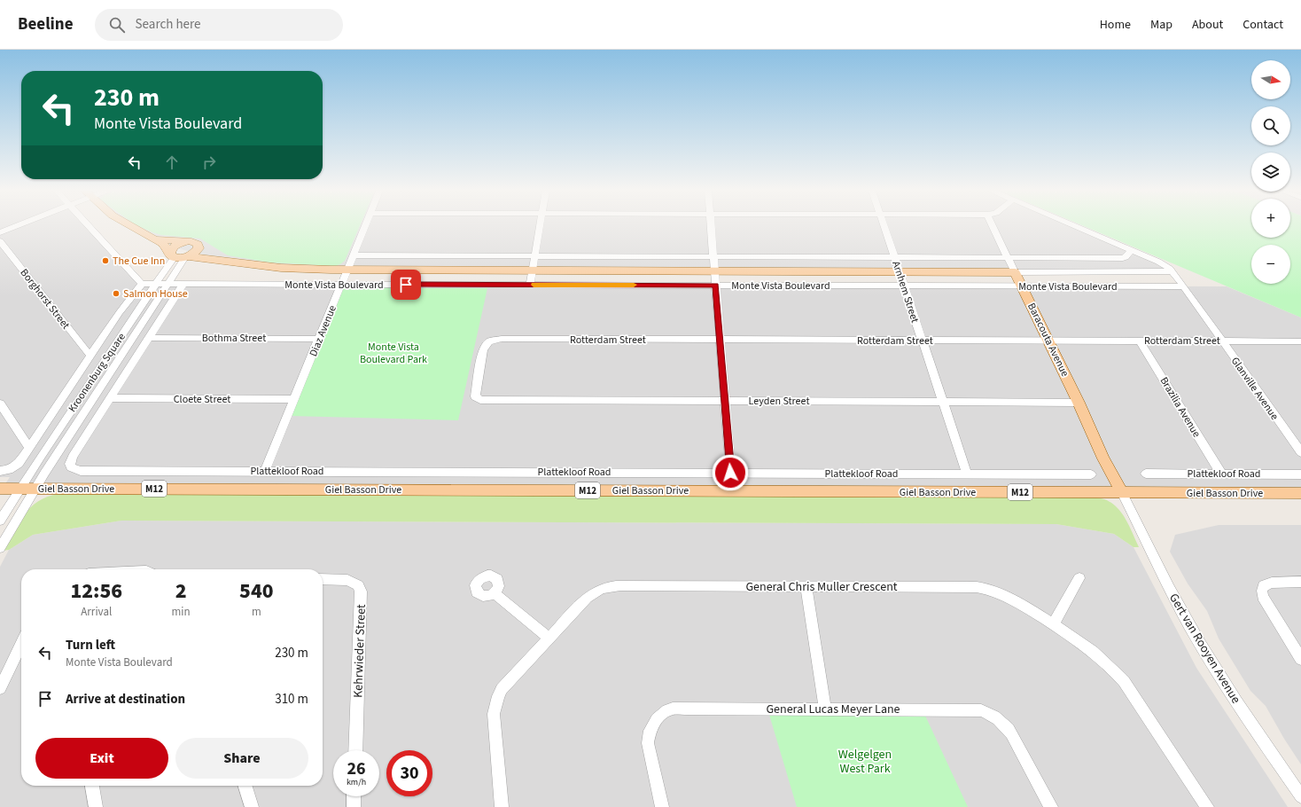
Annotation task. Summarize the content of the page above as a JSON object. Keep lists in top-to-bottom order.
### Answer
{
  "streets": {
    "main road": [
      "Monte Vista Boulevard",
      "Baracouta Avenue",
      "Giel Basson Drive",
      "M12"
    ],
    "street": [
      "Arnhem Street",
      "Borghorst Street",
      "Diaz Avenue",
      "Bothma Street",
      "Rotterdam Street",
      "Kroonenburg Square",
      "Glanville Avenue",
      "Cloete Street",
      "Leyden Street",
      "Brazilia Avenue",
      "Plattekloof Road",
      "General Chris Muller Crescent",
      "Gert van Rooyen Avenue",
      "Kehrwieder Street",
      "General Lucas Meyer Lane"
    ]
  },
  "crossings": [
    ["Monte Vista Boulevard", "Arnhem Street"],
    ["Monte Vista Boulevard", "Diaz Avenue"],
    ["Monte Vista Boulevard", "Baracouta Avenue"],
    ["Monte Vista Boulevard", "Kroonenburg Square"],
    ["Monte Vista Boulevard", "Glanville Avenue"],
    ["Arnhem Street", "Rotterdam Street"],
    ["Arnhem Street", "Leyden Street"],
    ["Arnhem Street", "Plattekloof Road"],
    ["Borghorst Street", "Kroonenburg Square"],
    ["Diaz Avenue", "Bothma Street"],
    ["Diaz Avenue", "Cloete Street"],
    ["Diaz Avenue", "Plattekloof Road"],
    ["Rotterdam Street", "Baracouta Avenue"],
    ["Rotterdam Street", "Glanville Avenue"],
    ["Rotterdam Street", "Leyden Street"],
    ["Rotterdam Street", "Brazilia Avenue"],
    ["Baracouta Avenue", "Leyden Street"],
    ["Baracouta Avenue", "Giel Basson Drive"],
    ["Baracouta Avenue", "Gert van Rooyen Avenue"],
    ["Kroonenburg Square", "Giel Basson Drive"],
    ["Cloete Street", "Plattekloof Road"],
    ["Brazilia Avenue", "Plattekloof Road"],
    ["Giel Basson Drive", "Gert van Rooyen Avenue"]
  ],
  "parks": ["Monte Vista Boulevard Park", "Welgelgen West Park"],
  "places": ["The Cue Inn", "Salmon House"],
  "north": "right",
  "page": {
    "header": "Beeline",
    "search": "Search here",
    "nav": [
      "Home",
      "Map",
      "About",
      "Contact"
    ],
    "map_buttons": ["+", "−"],
    "turn": ["230 m", "Monte Vista Boulevard"],
    "eta": [
      "12:56",
      "Arrival",
      "2",
      "min",
      "540",
      "m"
    ],
    "list": [
      {
        "name": "Turn left",
        "note": "Monte Vista Boulevard",
        "value": "230 m"
      },
      {
        "name": "Arrive at destination",
        "value": "310 m"
      }
    ],
    "buttons": ["Exit", "Share"],
    "speed": "26 km/h",
    "limit": "30"
  }
}
